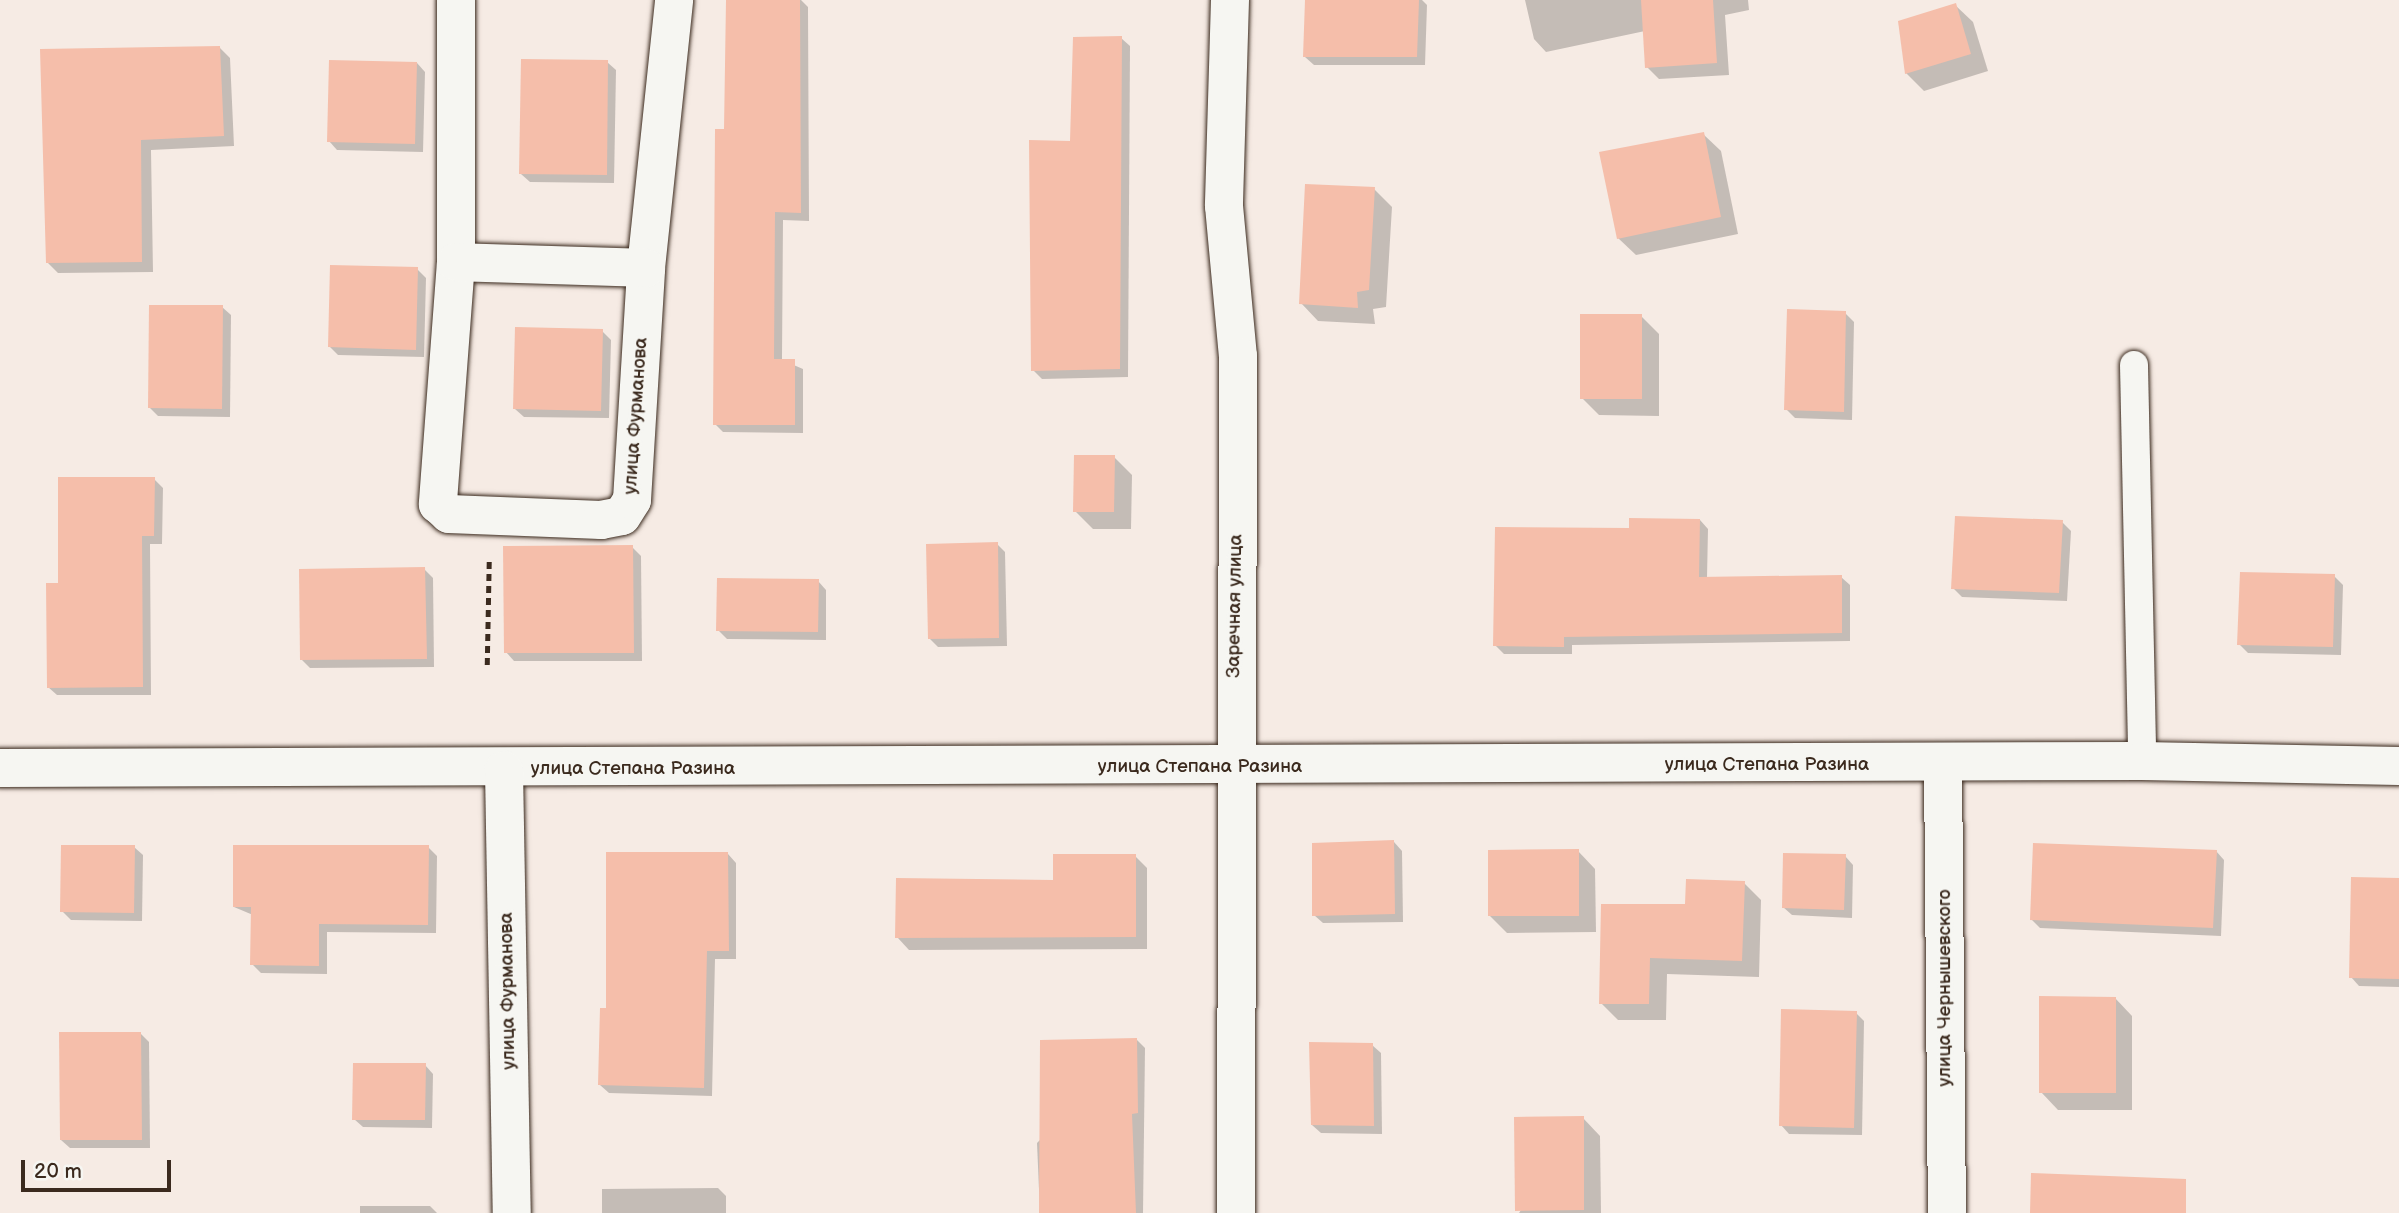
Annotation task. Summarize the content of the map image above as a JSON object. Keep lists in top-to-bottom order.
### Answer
{
  "streets": {
    "street": [
      "улица Фурманова",
      "Заречная улица",
      "улица Степана Разина",
      "улица Чернышевского"
    ]
  },
  "crossings": [
    ["улица Фурманова", "улица Степана Разина"],
    ["Заречная улица", "улица Степана Разина"],
    ["улица Степана Разина", "улица Чернышевского"]
  ],
  "scale_bar": "20 m"
}
